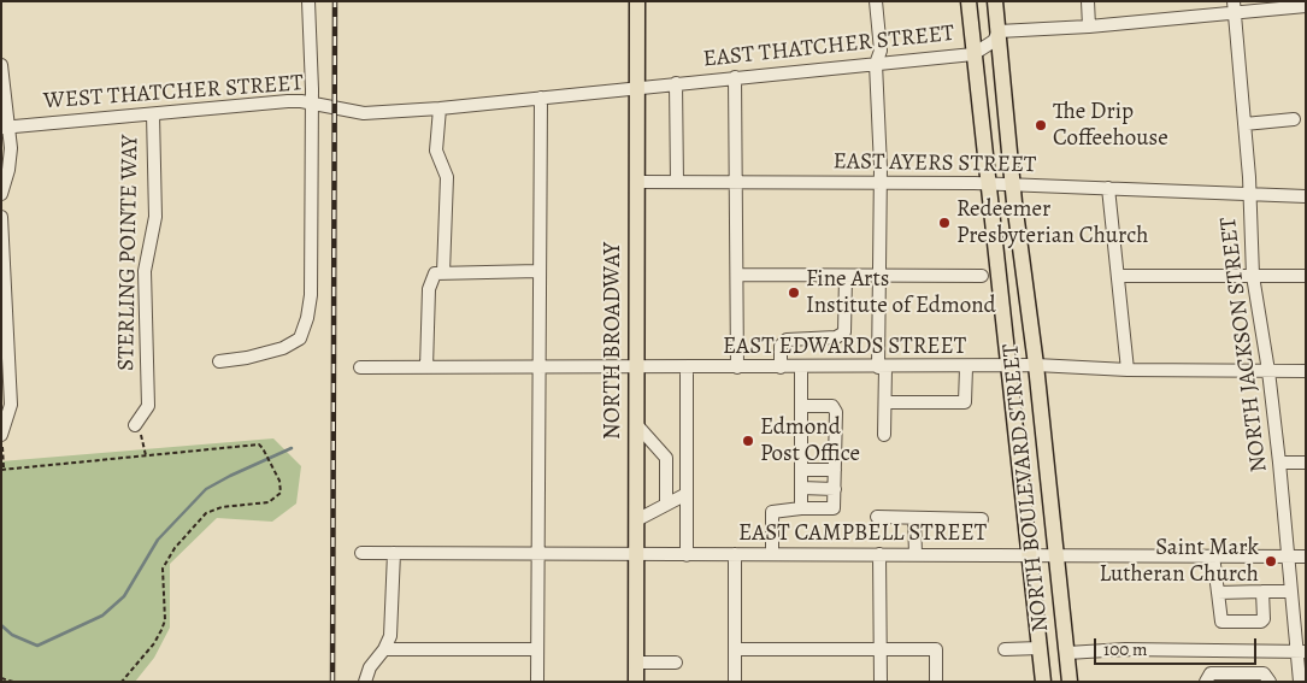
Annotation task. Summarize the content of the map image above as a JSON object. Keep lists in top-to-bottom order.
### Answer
{
  "streets": {
    "main road": ["NORTH BROADWAY", "NORTH BOULEVARD STREET"],
    "street": [
      "EAST THATCHER STREET",
      "WEST THATCHER STREET",
      "EAST AYERS STREET",
      "STERLING POINTE WAY",
      "NORTH JACKSON STREET",
      "EAST EDWARDS STREET",
      "EAST CAMPBELL STREET"
    ]
  },
  "crossings": [
    ["EAST THATCHER STREET", "WEST THATCHER STREET"],
    ["EAST THATCHER STREET", "NORTH BROADWAY"],
    ["EAST THATCHER STREET", "NORTH BOULEVARD STREET"],
    ["WEST THATCHER STREET", "STERLING POINTE WAY"],
    ["WEST THATCHER STREET", "NORTH BROADWAY"],
    ["EAST AYERS STREET", "NORTH BROADWAY"],
    ["EAST AYERS STREET", "NORTH JACKSON STREET"],
    ["EAST AYERS STREET", "NORTH BOULEVARD STREET"],
    ["NORTH BROADWAY", "EAST EDWARDS STREET"],
    ["NORTH BROADWAY", "EAST CAMPBELL STREET"],
    ["NORTH JACKSON STREET", "EAST EDWARDS STREET"],
    ["NORTH JACKSON STREET", "EAST CAMPBELL STREET"],
    ["EAST EDWARDS STREET", "NORTH BOULEVARD STREET"],
    ["NORTH BOULEVARD STREET", "EAST CAMPBELL STREET"]
  ],
  "places": [
    "The Drip Coffeehouse",
    "Redeemer Presbyterian Church",
    "Fine Arts Institute of Edmond",
    "Edmond Post Office",
    "Saint Mark Lutheran Church"
  ],
  "scale_bar": "100 m"
}
